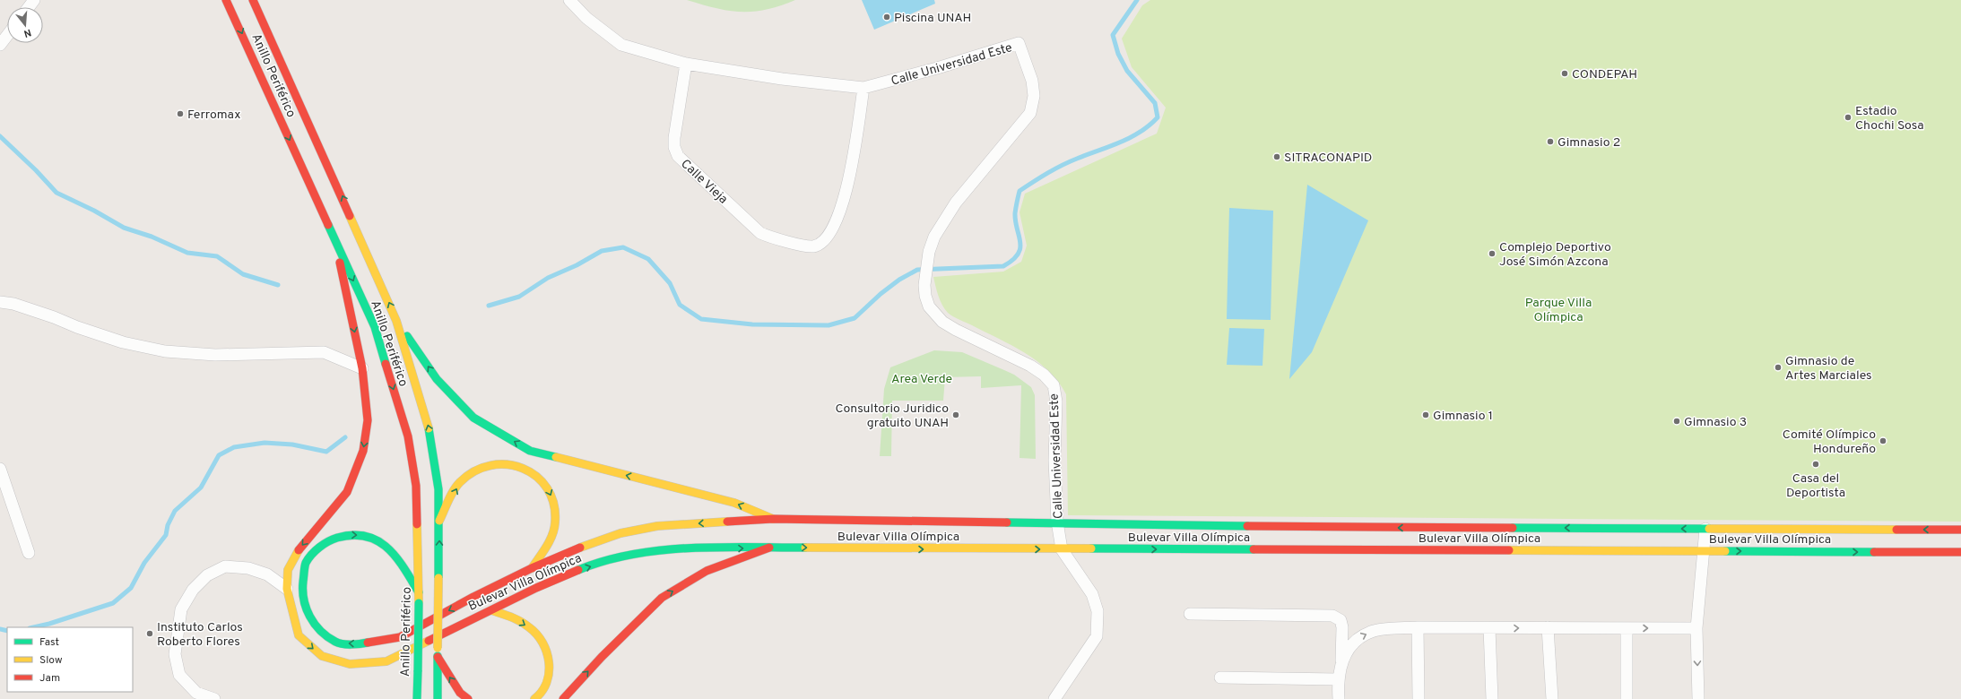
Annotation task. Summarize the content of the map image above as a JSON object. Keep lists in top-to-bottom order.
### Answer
{
  "streets": {
    "main road": ["Anillo Periférico", "Bulevar Villa Olímpica"],
    "street": ["Calle Universidad Este", "Calle Vieja"]
  },
  "crossings": [
    ["Calle Universidad Este", "Calle Vieja"],
    ["Calle Universidad Este", "Bulevar Villa Olímpica"],
    ["Anillo Periférico", "Bulevar Villa Olímpica"]
  ],
  "parks": ["Parque Villa Olímpica", "Area Verde"],
  "places": [
    "Piscina UNAH",
    "CONDEPAH",
    "Ferromax",
    "Estadio Chochi Sosa",
    "Gimnasio 2",
    "SITRACONAPID",
    "Complejo Deportivo José Simón Azcona",
    "Gimnasio de Artes Marciales",
    "Consultorio Juridico gratuito UNAH",
    "Gimnasio 1",
    "Gimnasio 3",
    "Comité Olímpico Hondureño",
    "Casa del Deportista",
    "Instituto Carlos Roberto Flores"
  ],
  "legend": ["Fast", "Slow", "Jam"],
  "north": "bottom"
}
